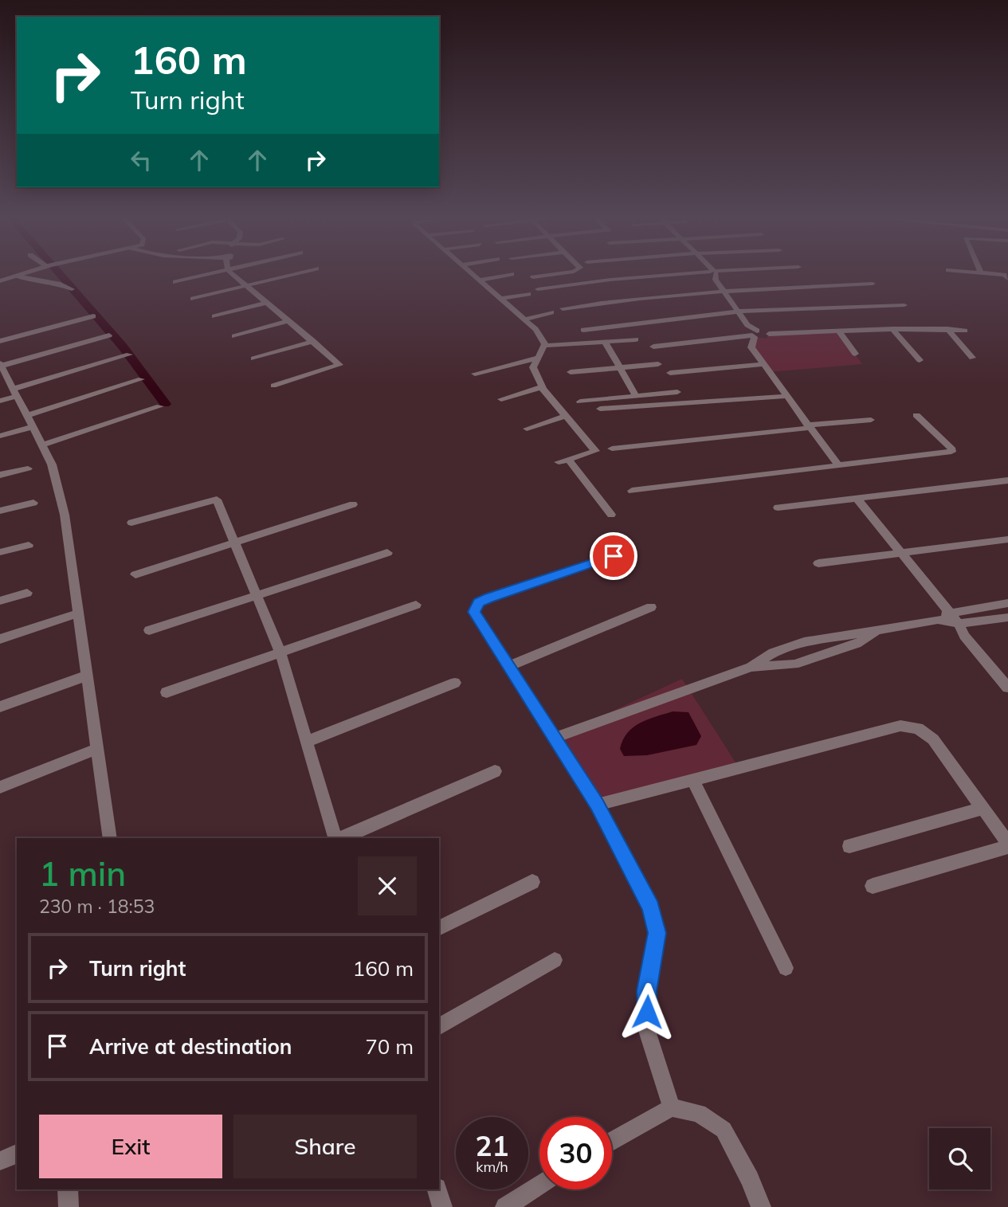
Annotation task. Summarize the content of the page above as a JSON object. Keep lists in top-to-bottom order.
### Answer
{
  "page": {
    "turn": ["160 m", "Turn right"],
    "heading": ["1 min", "230 m · 18:53"],
    "list": [
      {
        "name": "Turn right",
        "value": "160 m"
      },
      {
        "name": "Arrive at destination",
        "value": "70 m"
      }
    ],
    "buttons": ["Exit", "Share"],
    "speed": "21 km/h",
    "limit": "30"
  }
}
